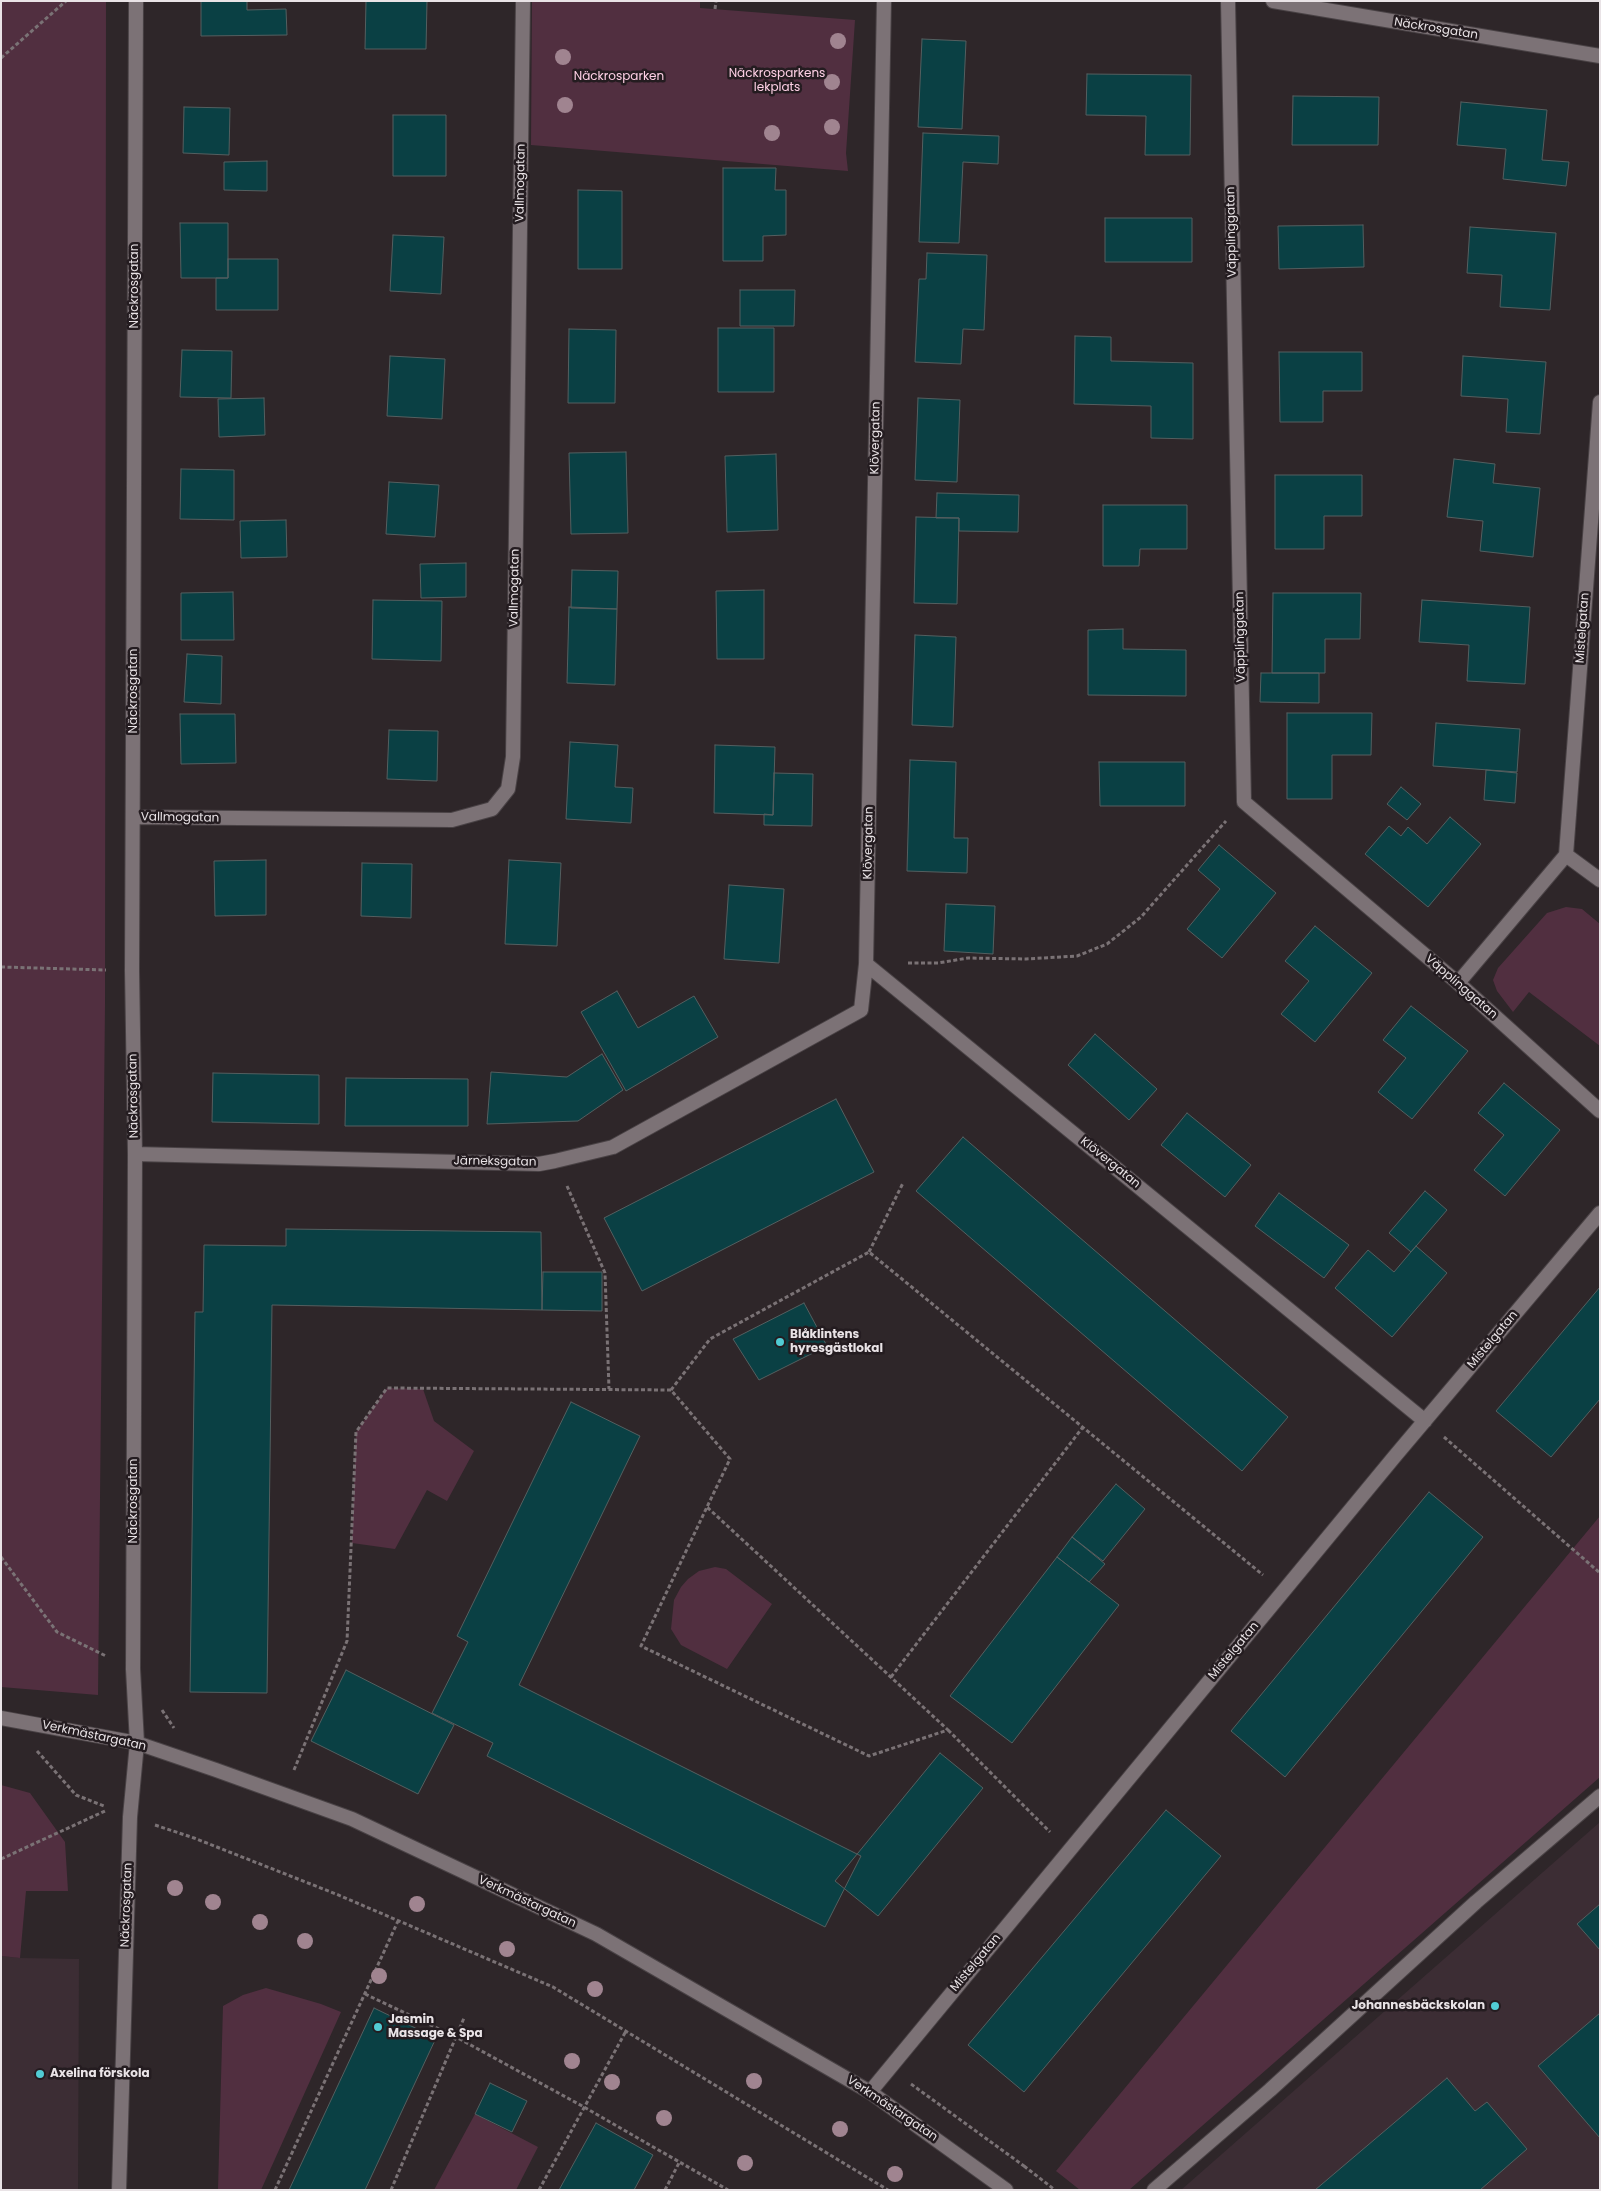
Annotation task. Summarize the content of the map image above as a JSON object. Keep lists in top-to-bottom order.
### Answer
{
  "streets": {
    "street": [
      "Näckrosgatan",
      "Vallmogatan",
      "Väpplinggatan",
      "Klövergatan",
      "Mistelgatan",
      "Järneksgatan",
      "Verkmästargatan"
    ]
  },
  "crossings": [
    ["Näckrosgatan", "Vallmogatan"],
    ["Näckrosgatan", "Järneksgatan"],
    ["Näckrosgatan", "Verkmästargatan"],
    ["Klövergatan", "Mistelgatan"],
    ["Klövergatan", "Järneksgatan"],
    ["Mistelgatan", "Verkmästargatan"]
  ],
  "parks": ["Näckrosparkens lekplats", "Näckrosparken"],
  "places": [
    "Blåklintens hyresgästlokal",
    "Johannesbäckskolan",
    "Jasmin Massage & Spa",
    "Axelina förskola"
  ]
}
